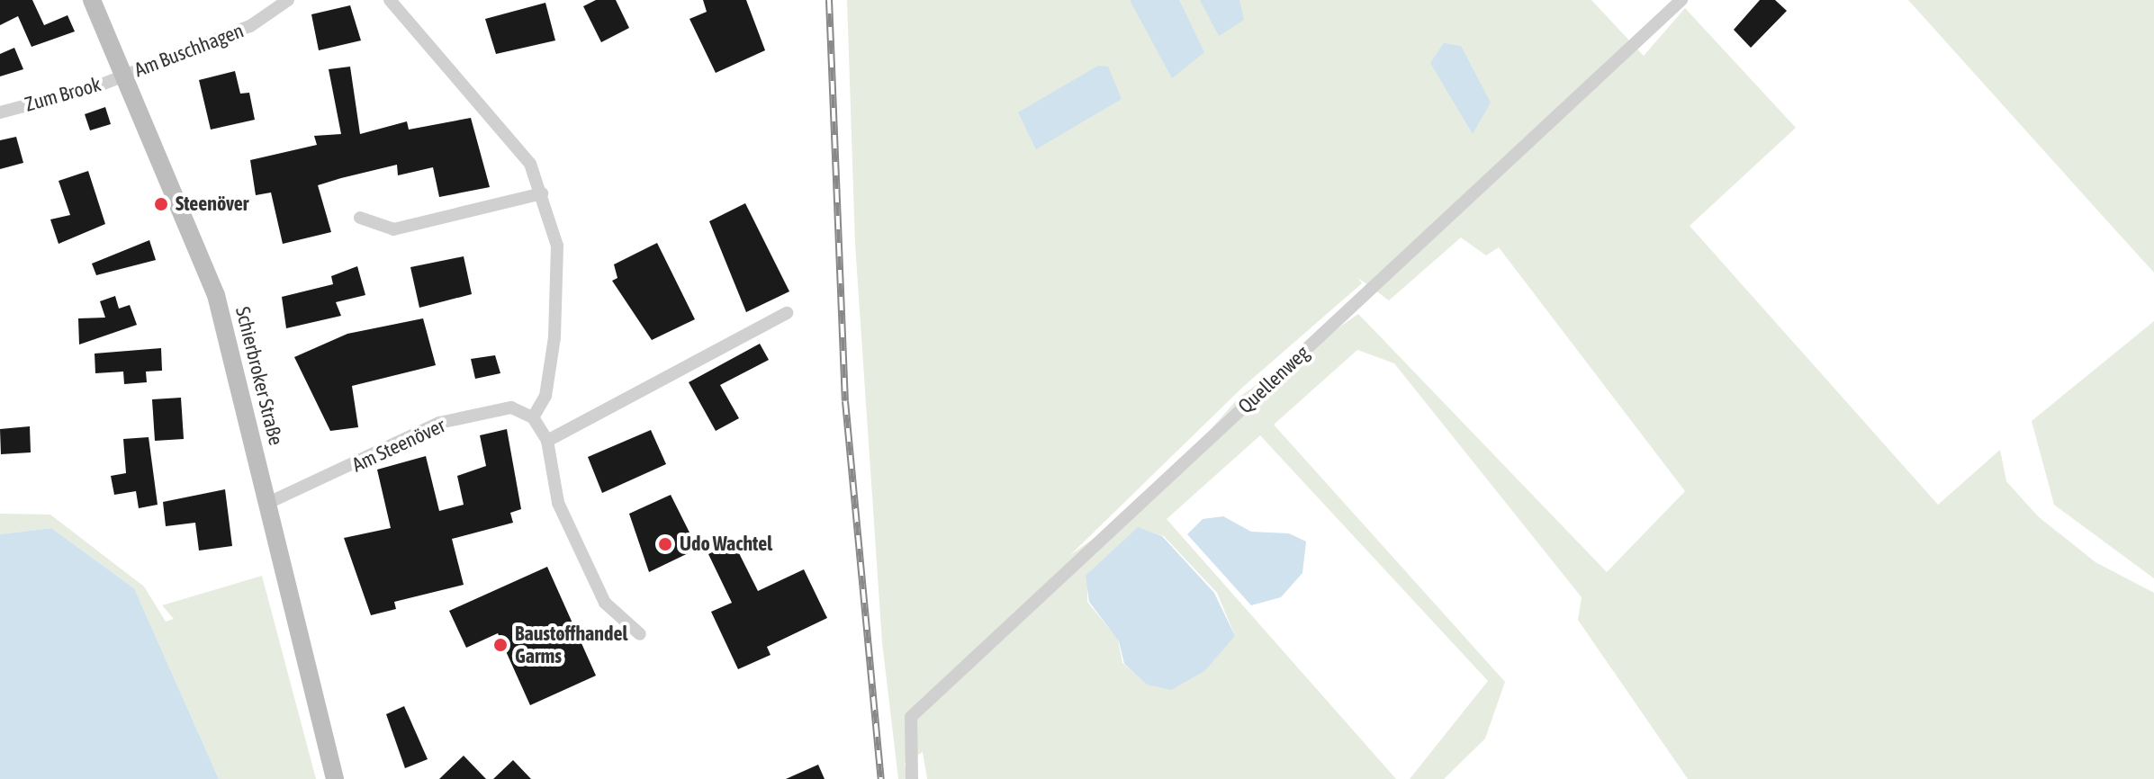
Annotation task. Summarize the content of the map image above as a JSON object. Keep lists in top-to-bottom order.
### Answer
{
  "streets": {
    "main road": ["Schierbroker Straße"],
    "street": [
      "Am Buschhagen",
      "Zum Brook",
      "Quellenweg",
      "Am Steenöver"
    ]
  },
  "crossings": [
    ["Am Buschhagen", "Zum Brook"],
    ["Am Buschhagen", "Schierbroker Straße"],
    ["Zum Brook", "Schierbroker Straße"],
    ["Schierbroker Straße", "Am Steenöver"]
  ],
  "places": ["Steenöver", "Udo Wachtel", "Baustoffhandel Garms"]
}
